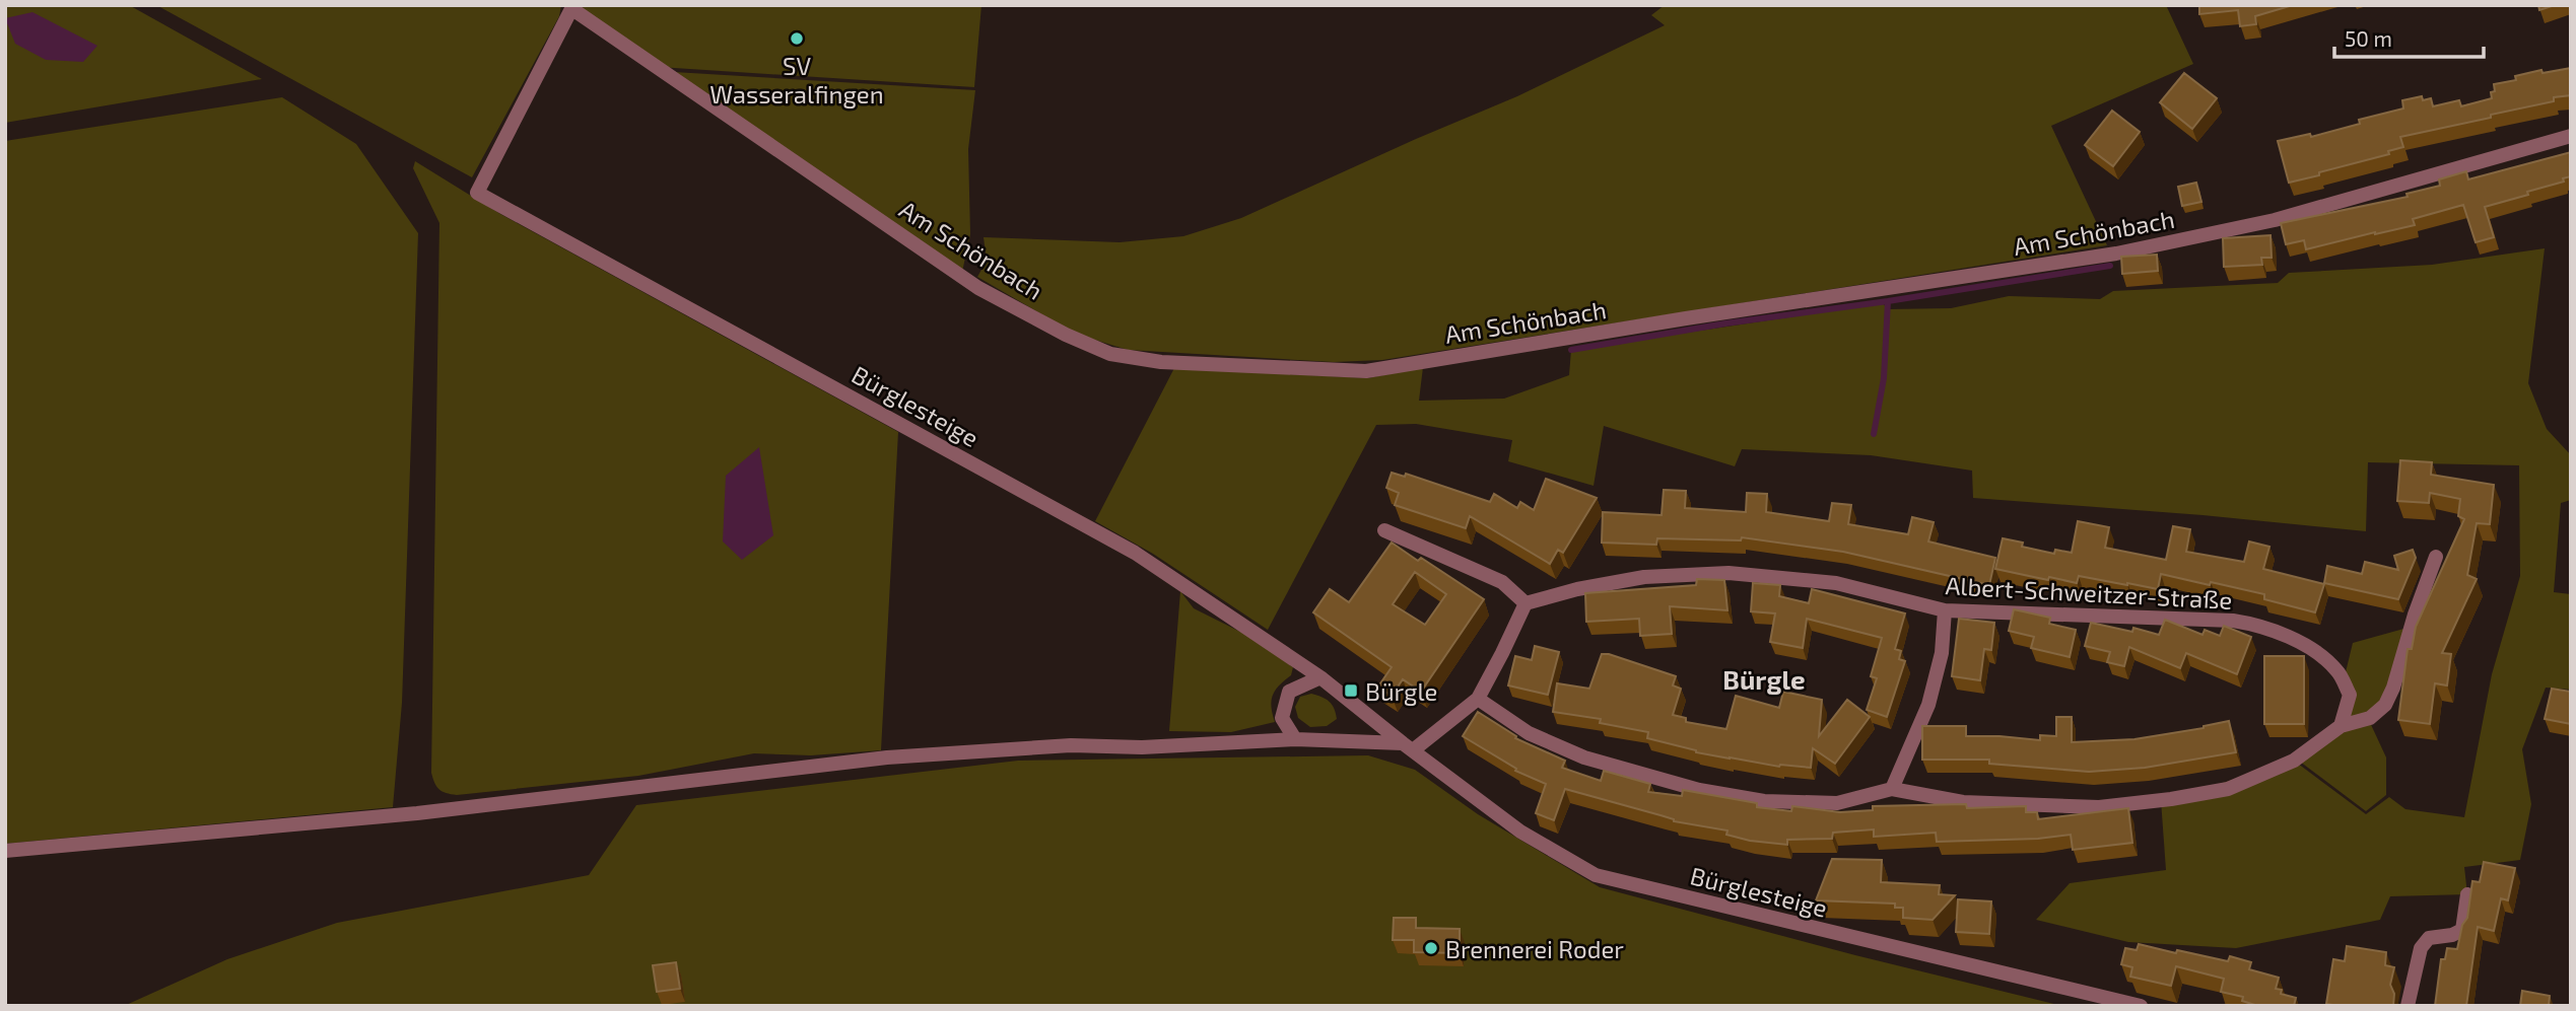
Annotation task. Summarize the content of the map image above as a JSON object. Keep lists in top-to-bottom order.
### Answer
{
  "streets": {
    "street": ["Am Schönbach", "Bürglesteige", "Albert-Schweitzer-Straße"]
  },
  "crossings": [
    ["Am Schönbach", "Bürglesteige"]
  ],
  "districts": ["Bürgle"],
  "places": {
    "other": ["SV Wasseralfingen", "Brennerei Roder"],
    "transit": ["Bürgle"]
  },
  "scale_bar": "50 m"
}
